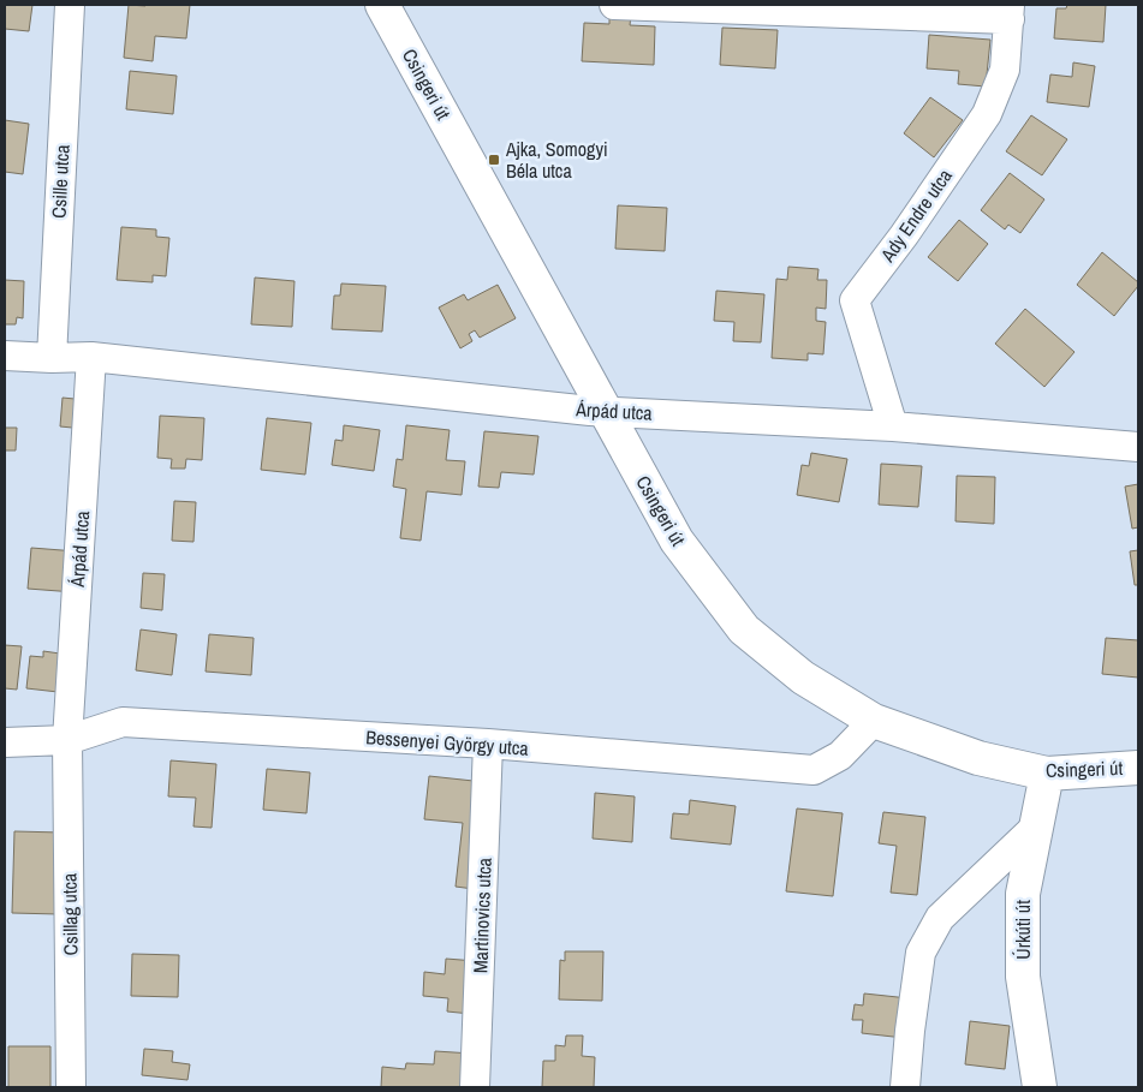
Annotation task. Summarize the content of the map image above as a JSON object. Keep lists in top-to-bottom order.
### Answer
{
  "streets": {
    "main road": ["Csingeri út", "Úrkúti út"],
    "street": [
      "Csille utca",
      "Ady Endre utca",
      "Árpád utca",
      "Bessenyei György utca",
      "Csillag utca",
      "Martinovics utca"
    ]
  },
  "crossings": [
    ["Csingeri út", "Árpád utca"],
    ["Csingeri út", "Bessenyei György utca"],
    ["Csingeri út", "Úrkúti út"],
    ["Csille utca", "Árpád utca"],
    ["Ady Endre utca", "Árpád utca"],
    ["Árpád utca", "Bessenyei György utca"],
    ["Árpád utca", "Csillag utca"],
    ["Bessenyei György utca", "Csillag utca"],
    ["Bessenyei György utca", "Martinovics utca"]
  ],
  "places": {
    "transit": ["Ajka, Somogyi Béla utca"]
  }
}
